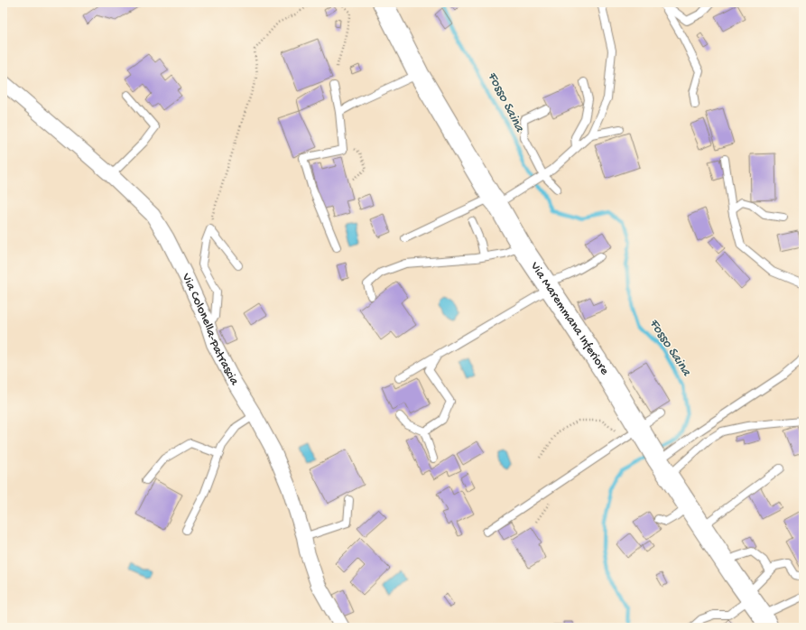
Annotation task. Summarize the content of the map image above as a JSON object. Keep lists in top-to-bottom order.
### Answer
{
  "streets": {
    "main road": ["Via Maremmana Inferiore"],
    "street": ["Via Colonella-Patrascia"]
  },
  "water": ["Fosso Saina"]
}
